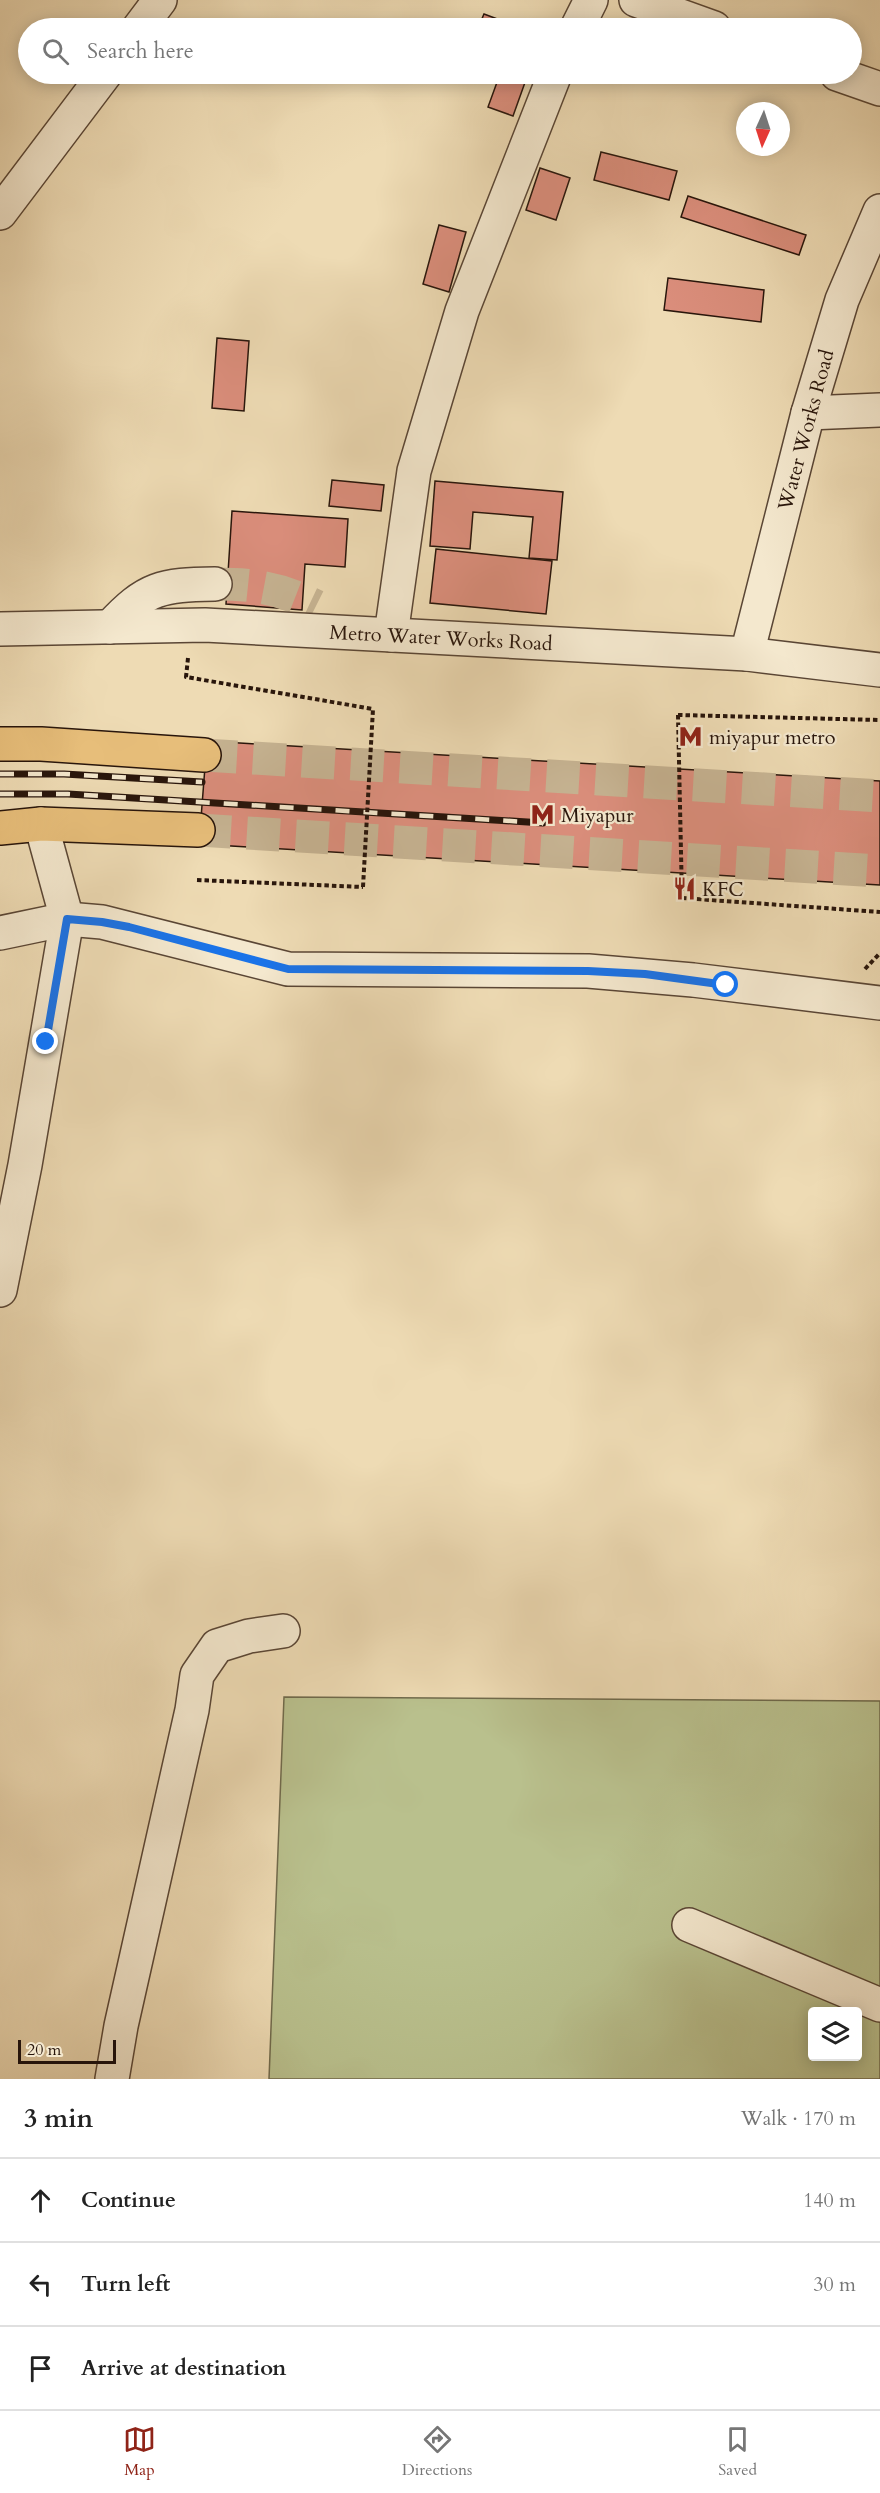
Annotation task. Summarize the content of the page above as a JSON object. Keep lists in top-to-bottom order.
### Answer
{
  "streets": {
    "street": ["Water Works Road", "Metro Water Works Road"]
  },
  "crossings": [
    ["Water Works Road", "Metro Water Works Road"]
  ],
  "places": {
    "metro station": ["miyapur metro", "Miyapur"],
    "restaurant": ["KFC"]
  },
  "scale_bar": "20 m",
  "north": "bottom",
  "page": {
    "search": "Search here",
    "scale": "20 m",
    "heading": ["3 min", "Walk · 170 m"],
    "list": [
      ["Continue", "140 m"],
      ["Turn left", "30 m"],
      "Arrive at destination"
    ],
    "nav": ["Map", "Directions", "Saved"]
  }
}
